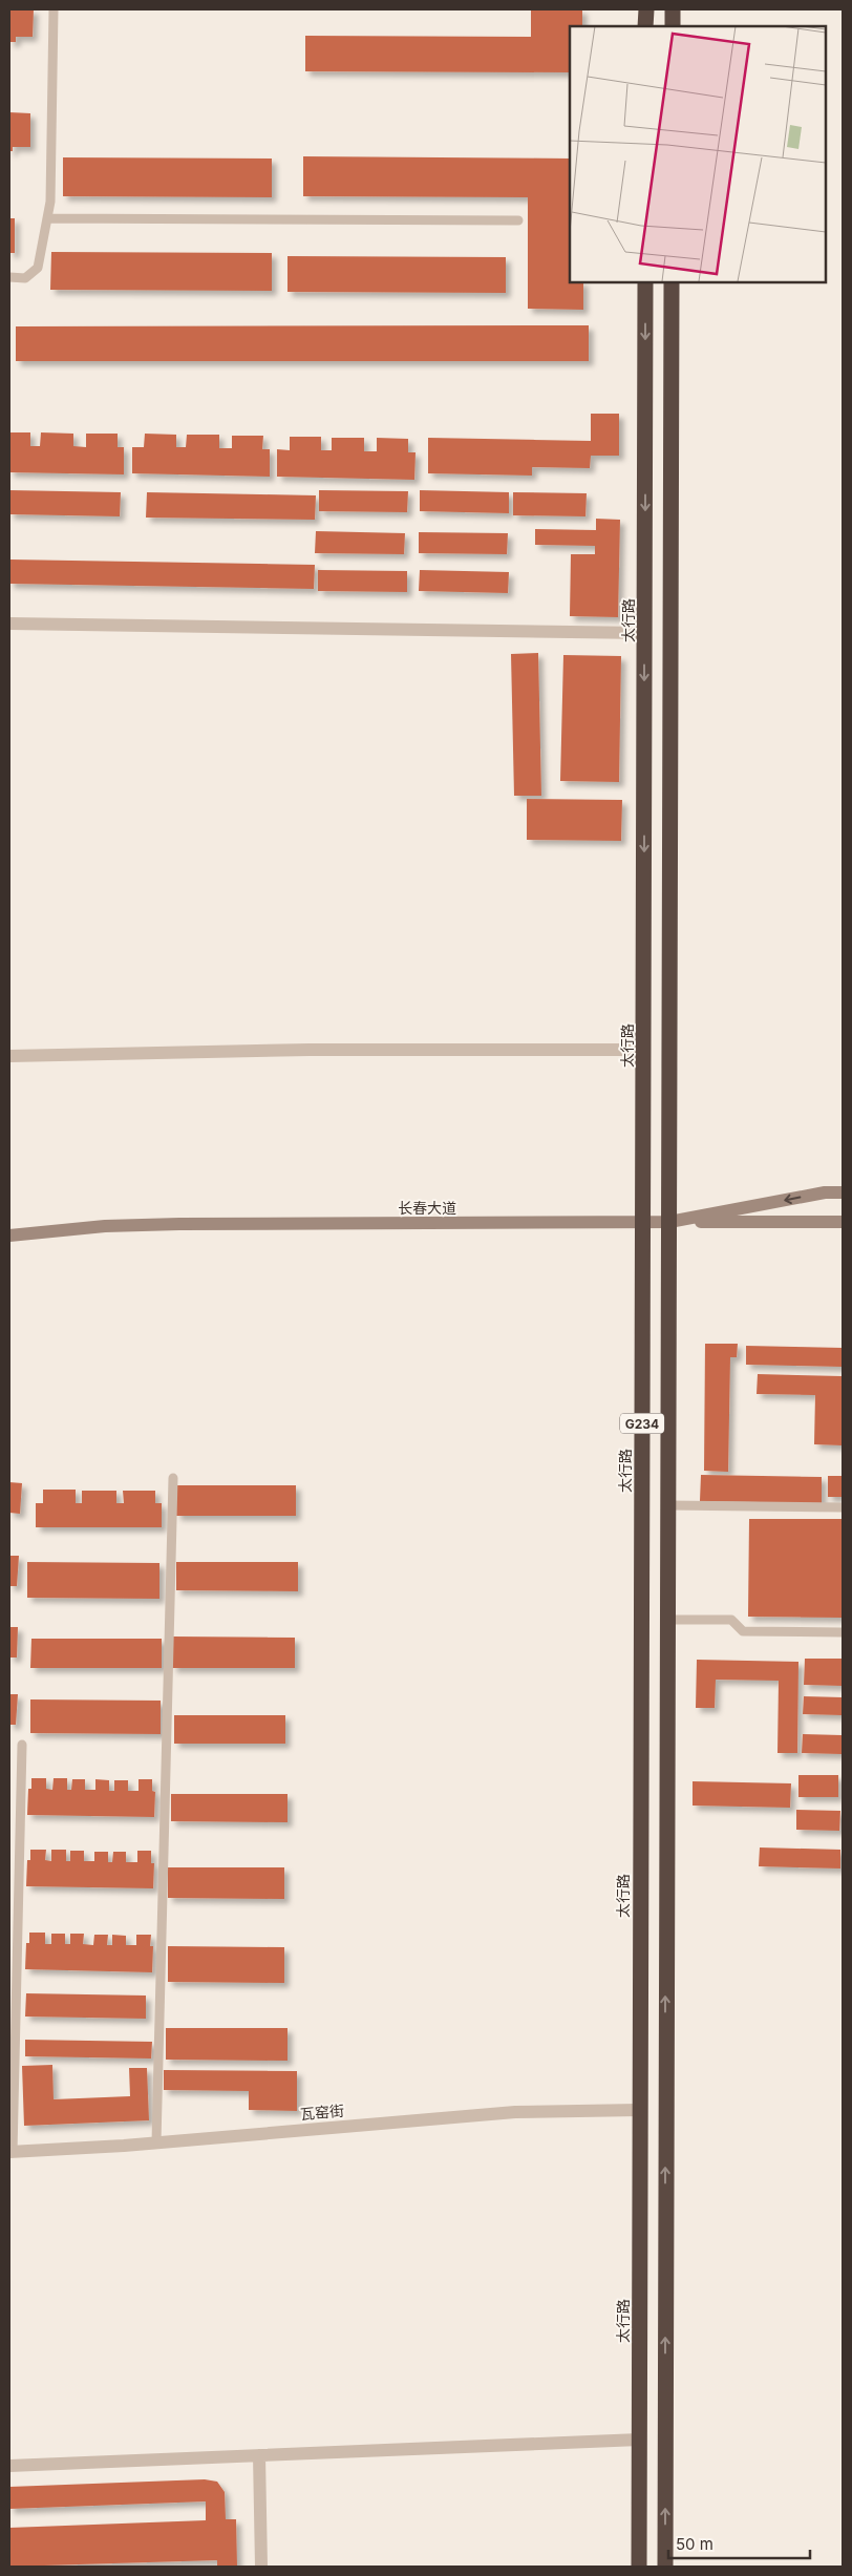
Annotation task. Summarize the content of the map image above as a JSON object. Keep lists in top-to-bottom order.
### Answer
{
  "streets": {
    "highway": ["太行路", "G234"],
    "main road": ["长春大道"],
    "street": ["瓦窑街"]
  },
  "crossings": [
    ["太行路", "长春大道"],
    ["太行路", "瓦窑街"],
    ["长春大道", "G234"]
  ],
  "scale_bar": "50 m"
}
